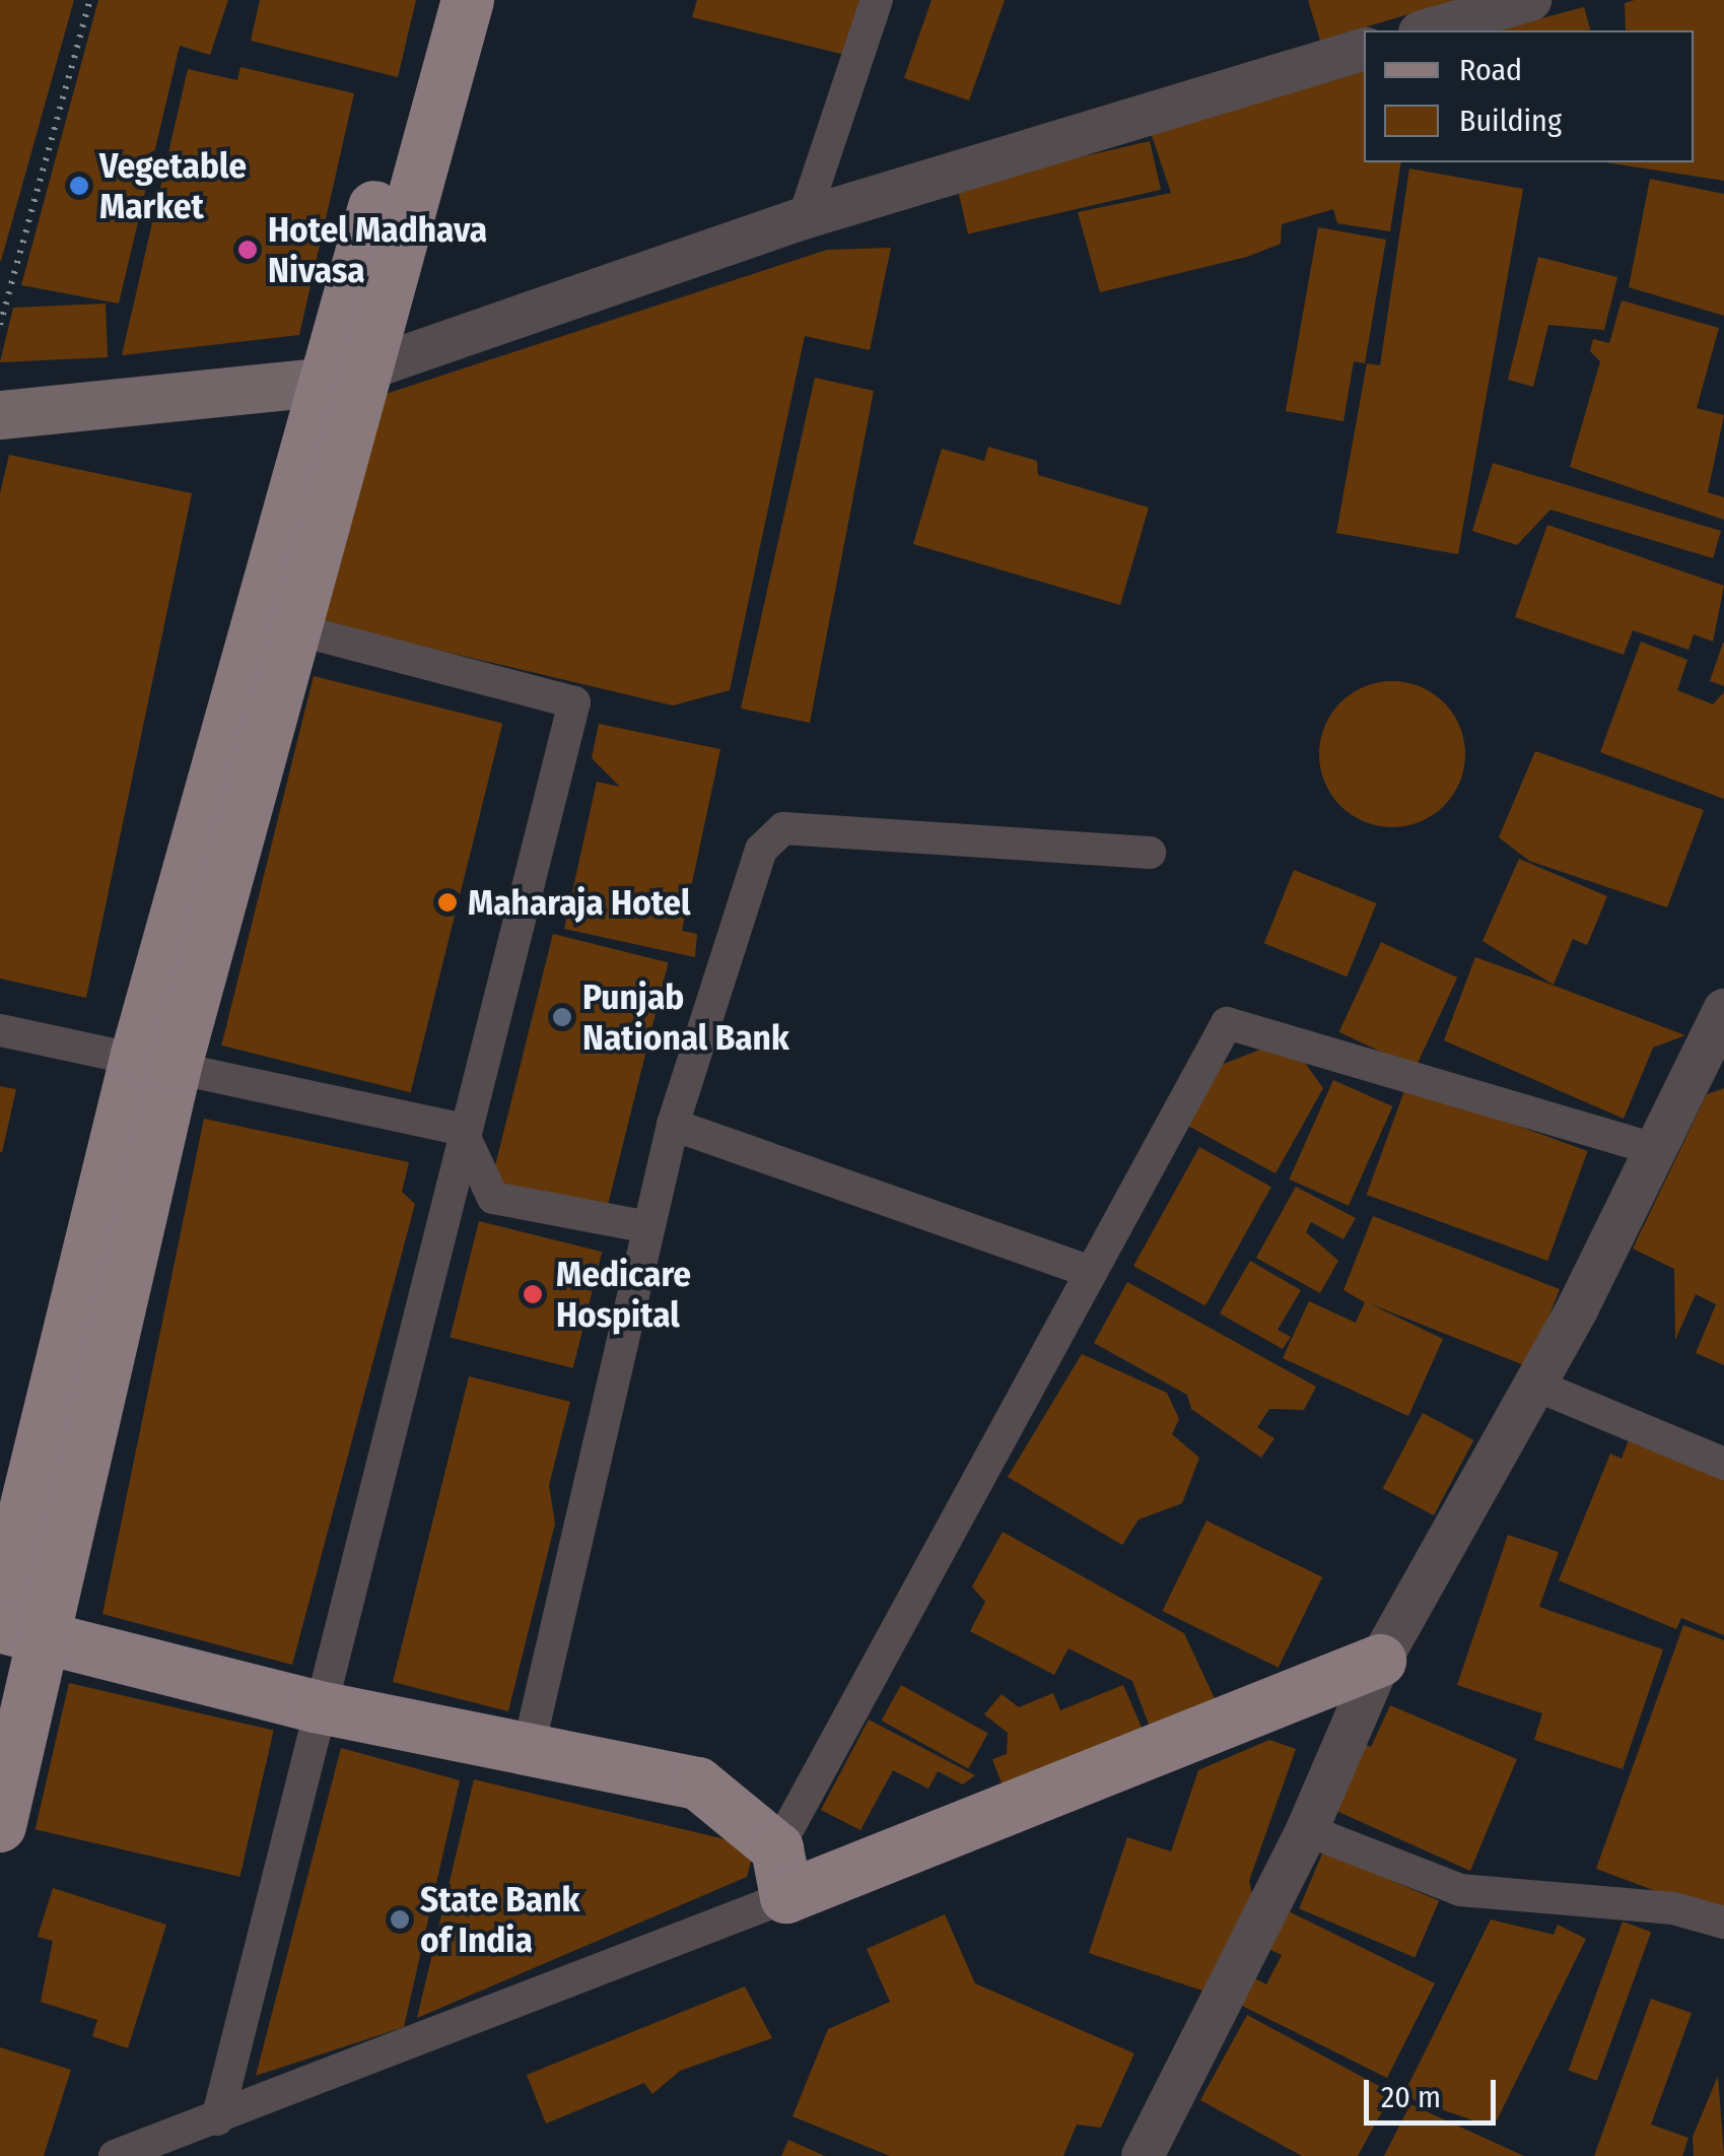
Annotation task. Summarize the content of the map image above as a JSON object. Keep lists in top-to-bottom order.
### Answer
{
  "places": [
    "Vegetable Market",
    "Hotel Madhava Nivasa",
    "Maharaja Hotel",
    "Punjab National Bank",
    "Medicare Hospital",
    "State Bank of India"
  ],
  "legend": ["Road", "Building"],
  "scale_bar": "20 m"
}
